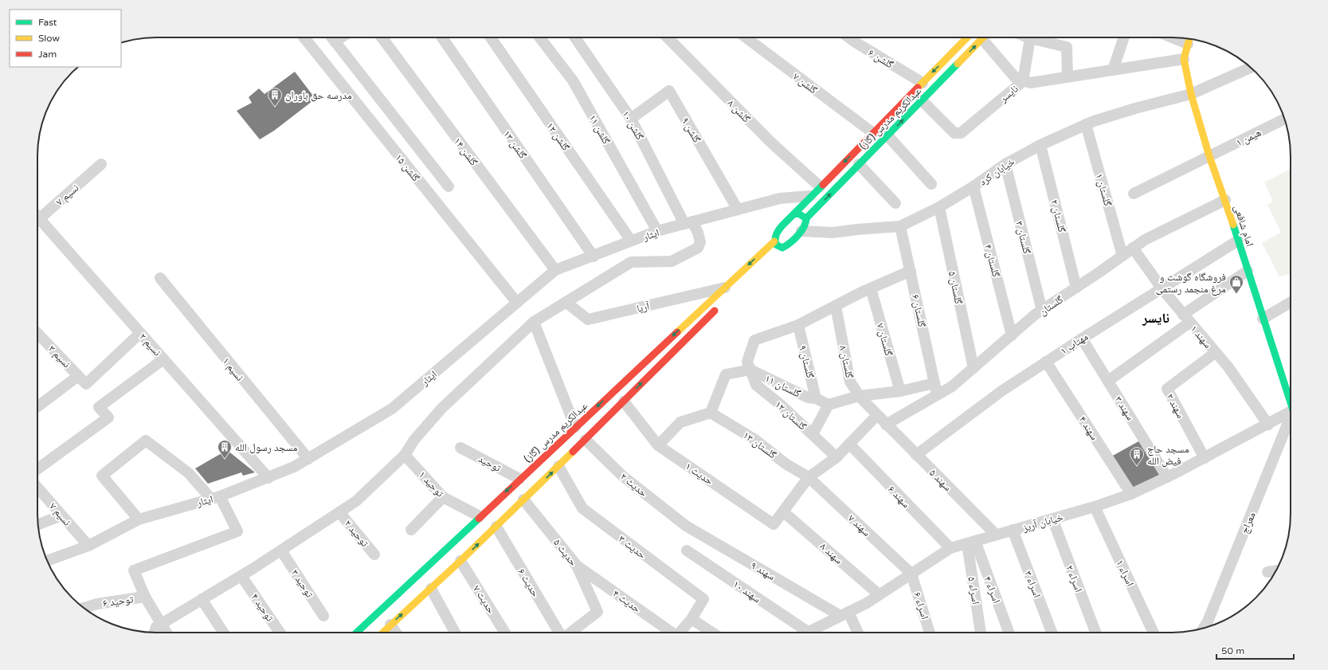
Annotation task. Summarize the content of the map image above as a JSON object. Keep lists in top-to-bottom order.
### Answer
{
  "streets": {
    "street": [
      "گلشن ۶",
      "گلشن ۷",
      "نایسر",
      "گلشن ۸",
      "عبدالکریم مدرس (گاز)",
      "گلشن ۱۰",
      "گلشن ۱۱",
      "گلشن ۹",
      "گلشن ۱۲",
      "هیمن ۱",
      "گلشن ۱۳",
      "گلشن ۱۴",
      "گلشن ۱۵",
      "خیابان کرد",
      "گلستان ۱",
      "نسیم ۷",
      "گلستان ۲",
      "امام شافعی",
      "ایثار",
      "گلستان ۳",
      "گلستان ۴",
      "گلستان ۵",
      "گلستان",
      "آریا",
      "گلستان ۶",
      "سهند ۱",
      "گلستان ۷",
      "مهتاب ۱",
      "نسیم ۲",
      "نسیم ۳",
      "گلستان ۹",
      "گلستان ۸",
      "نسیم ۱",
      "گلستان ۱۱",
      "سهند ۲",
      "سهند ۳",
      "گلستان ۱۲",
      "سهند ۴",
      "گلستان ۱۳",
      "توحید",
      "حدیث ۱",
      "سهند ۵",
      "توحید ۱",
      "حدیث ۲",
      "سهند ۶",
      "خیابان آریز",
      "معراج",
      "سهند ۷",
      "توحید ۲",
      "حدیث ۳",
      "حدیث ۵",
      "سهند ۸",
      "سهند ۹",
      "اسراء ۱",
      "اسراء ۲",
      "حدیث ۶",
      "توحید ۳",
      "اسراء ۳",
      "اسراء ۴",
      "اسراء ۵",
      "سهند ۱۰",
      "حدیث ۷",
      "توحید ۶",
      "حدیث ۴",
      "اسراء ۶",
      "توحید ۴"
    ]
  },
  "crossings": [
    ["گلشن ۶", "عبدالکریم مدرس (گاز)"],
    ["گلشن ۷", "عبدالکریم مدرس (گاز)"],
    ["نایسر", "عبدالکریم مدرس (گاز)"],
    ["گلشن ۸", "عبدالکریم مدرس (گاز)"],
    ["عبدالکریم مدرس (گاز)", "ایثار"],
    ["عبدالکریم مدرس (گاز)", "آریا"],
    ["عبدالکریم مدرس (گاز)", "توحید"],
    ["عبدالکریم مدرس (گاز)", "توحید ۱"],
    ["گلشن ۱۰", "گلشن ۹"],
    ["گلشن ۱۰", "ایثار"],
    ["گلشن ۱۰", "آریا"],
    ["گلشن ۱۰", "توحید ۱"],
    ["گلشن ۱۰", "توحید ۲"],
    ["گلشن ۱۰", "توحید ۳"],
    ["گلشن ۱۰", "توحید ۶"],
    ["گلشن ۱۰", "توحید ۴"],
    ["گلشن ۱۱", "ایثار"],
    ["گلشن ۹", "ایثار"],
    ["گلشن ۱۲", "ایثار"],
    ["هیمن ۱", "امام شافعی"],
    ["گلشن ۱۳", "ایثار"],
    ["گلشن ۱۴", "ایثار"],
    ["گلشن ۱۵", "ایثار"],
    ["خیابان کرد", "گلستان ۱"],
    ["خیابان کرد", "گلستان ۲"],
    ["خیابان کرد", "امام شافعی"],
    ["خیابان کرد", "گلستان ۳"],
    ["خیابان کرد", "گلستان ۴"],
    ["خیابان کرد", "گلستان ۵"],
    ["خیابان کرد", "گلستان ۶"],
    ["گلستان ۱", "گلستان"],
    ["نسیم ۷", "ایثار"],
    ["گلستان ۲", "گلستان"],
    ["امام شافعی", "گلستان"],
    ["امام شافعی", "مهتاب ۱"],
    ["ایثار", "نسیم ۲"],
    ["ایثار", "نسیم ۱"],
    ["گلستان ۳", "گلستان"],
    ["گلستان ۴", "گلستان"],
    ["گلستان ۵", "گلستان"],
    ["گلستان", "گلستان ۶"],
    ["گلستان", "سهند ۱"],
    ["گلستان", "گلستان ۸"],
    ["گلستان", "سهند ۵"],
    ["سهند ۱", "مهتاب ۱"],
    ["سهند ۱", "سهند ۲"],
    ["سهند ۱", "خیابان آریز"],
    ["مهتاب ۱", "سهند ۳"],
    ["مهتاب ۱", "سهند ۴"],
    ["مهتاب ۱", "سهند ۵"],
    ["نسیم ۲", "نسیم ۳"],
    ["گلستان ۹", "گلستان ۱۱"],
    ["گلستان ۹", "گلستان ۱۲"],
    ["گلستان ۸", "سهند ۵"],
    ["گلستان ۱۱", "گلستان ۱۲"],
    ["سهند ۲", "خیابان آریز"],
    ["سهند ۳", "خیابان آریز"],
    ["سهند ۴", "خیابان آریز"],
    ["گلستان ۱۳", "سهند ۷"],
    ["حدیث ۱", "سهند ۸"],
    ["سهند ۵", "خیابان آریز"],
    ["حدیث ۲", "سهند ۹"],
    ["سهند ۶", "خیابان آریز"],
    ["خیابان آریز", "سهند ۷"],
    ["خیابان آریز", "سهند ۸"],
    ["خیابان آریز", "سهند ۹"],
    ["خیابان آریز", "اسراء ۱"],
    ["خیابان آریز", "اسراء ۲"],
    ["خیابان آریز", "اسراء ۳"],
    ["خیابان آریز", "اسراء ۴"],
    ["خیابان آریز", "اسراء ۵"],
    ["خیابان آریز", "سهند ۱۰"],
    ["خیابان آریز", "اسراء ۶"],
    ["سهند ۷", "اسراء ۶"],
    ["حدیث ۵", "حدیث ۴"],
    ["اسراء ۴", "اسراء ۵"]
  ],
  "districts": ["نایسر"],
  "places": {
    "building": ["مدرسه حق باوران", "مسجد رسول الله", "مسجد حاج فیض الله"],
    "shop": ["فروشگاه گوشت و مرغ منجمد رستمی"]
  },
  "legend": ["Fast", "Slow", "Jam"],
  "scale_bar": "50 m"
}
